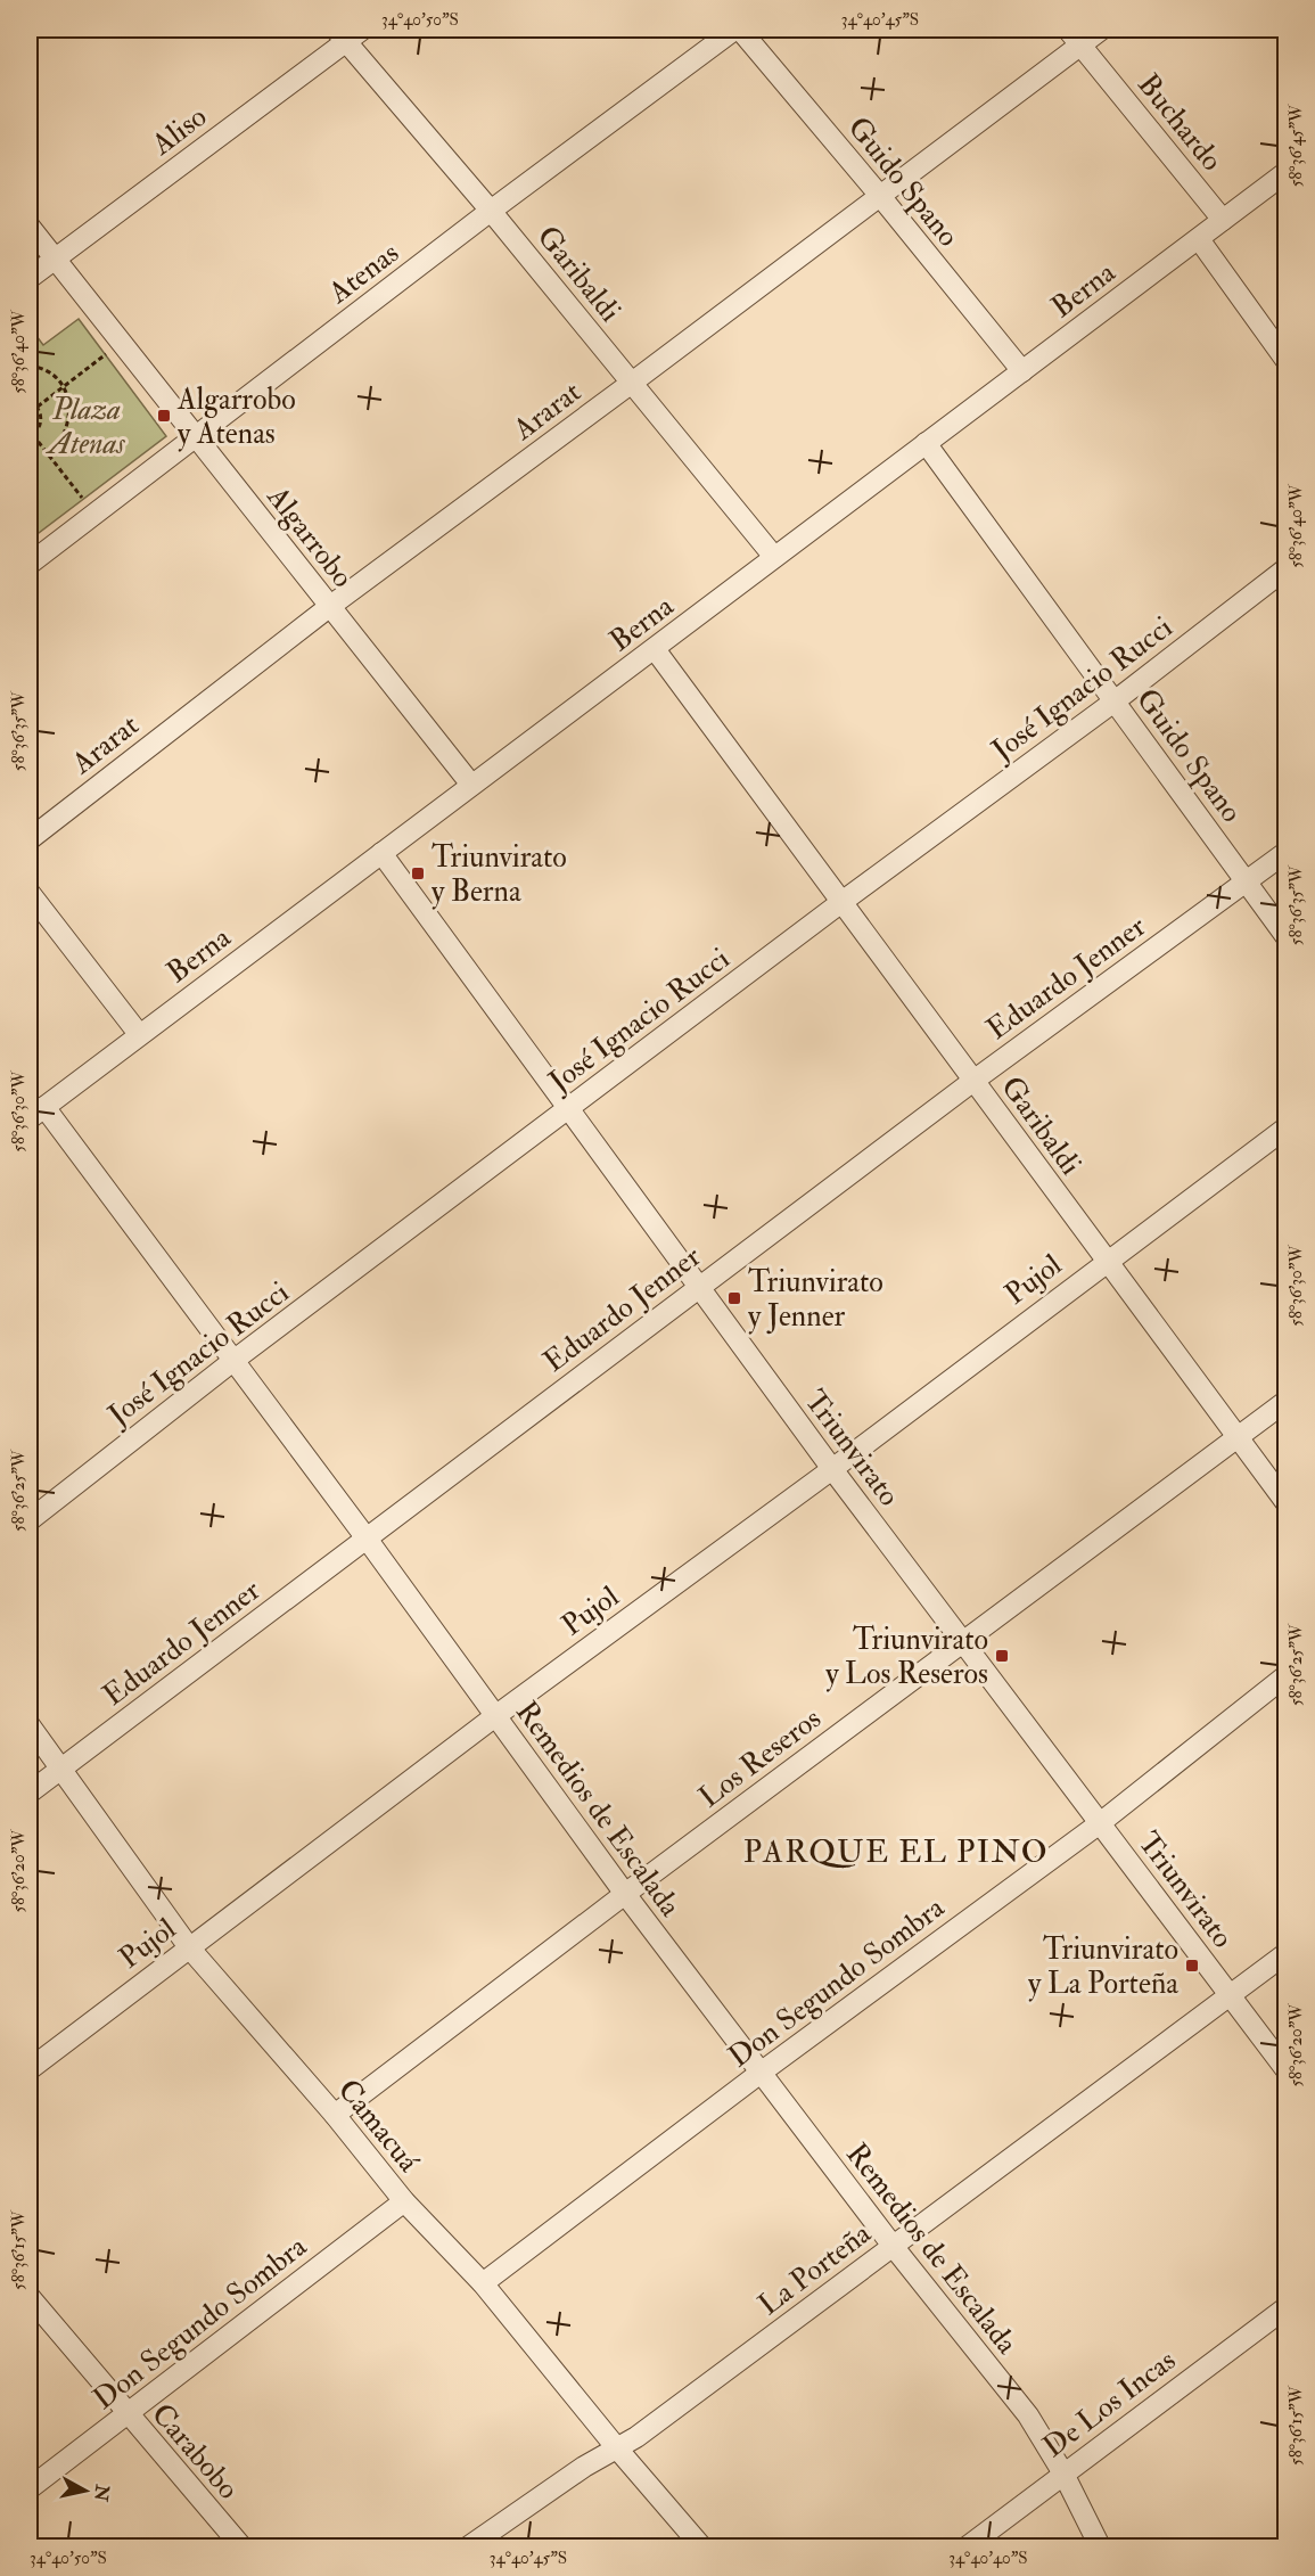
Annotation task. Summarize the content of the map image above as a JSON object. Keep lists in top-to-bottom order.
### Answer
{
  "streets": {
    "street": [
      "Buchardo",
      "Aliso",
      "Guido Spano",
      "Atenas",
      "Garibaldi",
      "Berna",
      "Ararat",
      "Algarrobo",
      "José Ignacio Rucci",
      "Eduardo Jenner",
      "Pujol",
      "Triunvirato",
      "Los Reseros",
      "Remedios de Escalada",
      "Don Segundo Sombra",
      "Camacuá",
      "La Porteña",
      "De Los Incas",
      "Carabobo"
    ]
  },
  "crossings": [
    ["Buchardo", "Berna"],
    ["Buchardo", "Ararat"],
    ["Aliso", "Garibaldi"],
    ["Aliso", "Algarrobo"],
    ["Guido Spano", "Berna"],
    ["Guido Spano", "Ararat"],
    ["Guido Spano", "José Ignacio Rucci"],
    ["Guido Spano", "Eduardo Jenner"],
    ["Atenas", "Garibaldi"],
    ["Atenas", "Algarrobo"],
    ["Garibaldi", "Berna"],
    ["Garibaldi", "Ararat"],
    ["Garibaldi", "José Ignacio Rucci"],
    ["Garibaldi", "Eduardo Jenner"],
    ["Garibaldi", "Pujol"],
    ["Garibaldi", "Los Reseros"],
    ["Berna", "Algarrobo"],
    ["Berna", "Triunvirato"],
    ["Berna", "Remedios de Escalada"],
    ["Ararat", "Algarrobo"],
    ["José Ignacio Rucci", "Triunvirato"],
    ["José Ignacio Rucci", "Remedios de Escalada"],
    ["Eduardo Jenner", "Triunvirato"],
    ["Eduardo Jenner", "Remedios de Escalada"],
    ["Eduardo Jenner", "Camacuá"],
    ["Pujol", "Triunvirato"],
    ["Pujol", "Remedios de Escalada"],
    ["Pujol", "Camacuá"],
    ["Triunvirato", "Los Reseros"],
    ["Triunvirato", "Don Segundo Sombra"],
    ["Triunvirato", "La Porteña"],
    ["Los Reseros", "Remedios de Escalada"],
    ["Los Reseros", "Camacuá"],
    ["Remedios de Escalada", "Don Segundo Sombra"],
    ["Remedios de Escalada", "La Porteña"],
    ["Remedios de Escalada", "De Los Incas"],
    ["Don Segundo Sombra", "Camacuá"],
    ["Don Segundo Sombra", "Carabobo"],
    ["Camacuá", "La Porteña"]
  ],
  "districts": ["PARQUE EL PINO"],
  "parks": ["Plaza Atenas"],
  "places": {
    "transit": [
      "Algarrobo y Atenas",
      "Triunvirato y Berna",
      "Triunvirato y Jenner",
      "Triunvirato y Los Reseros",
      "Triunvirato y La Porteña"
    ]
  },
  "north": "right",
  "coordinates": [
    "34°40'50\"S",
    "34°40'45\"S",
    "58°36'45\"W",
    "58°36'40\"W",
    "58°36'35\"W",
    "58°36'30\"W",
    "58°36'25\"W",
    "58°36'20\"W",
    "58°36'15\"W",
    "34°40'40\"S"
  ]
}
